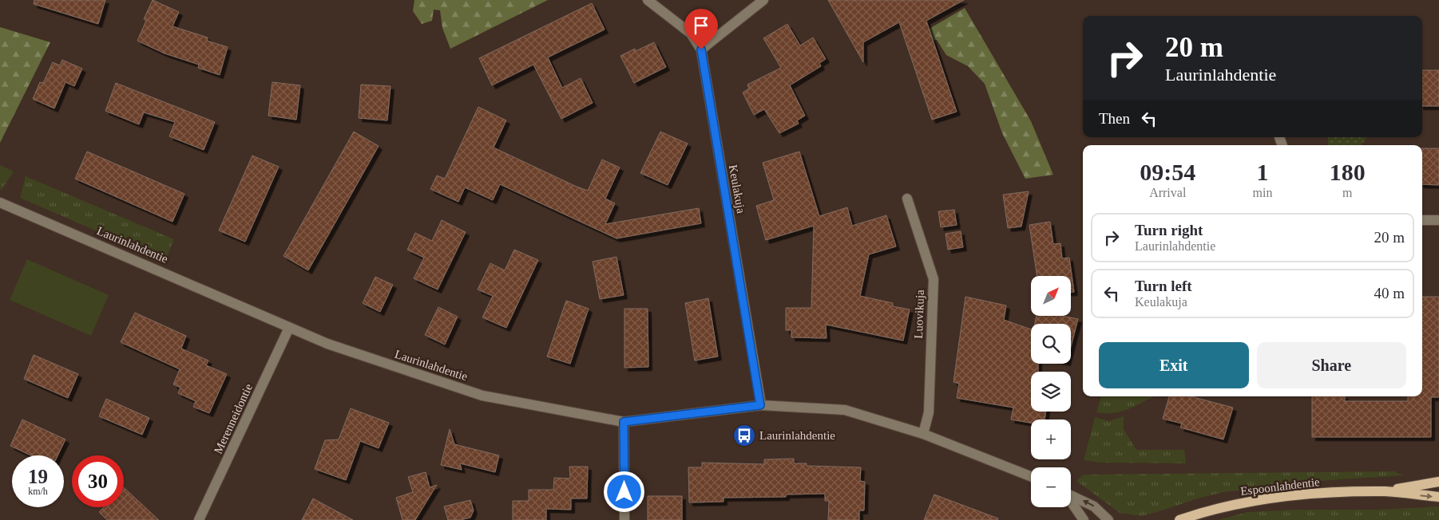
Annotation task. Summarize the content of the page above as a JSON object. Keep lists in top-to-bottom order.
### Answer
{
  "streets": {
    "main road": ["Espoonlahdentie"],
    "street": [
      "Keulakuja",
      "Laurinlahdentie",
      "Luovikuja",
      "Merenneidontie"
    ]
  },
  "crossings": [
    ["Keulakuja", "Laurinlahdentie"],
    ["Laurinlahdentie", "Luovikuja"],
    ["Laurinlahdentie", "Merenneidontie"]
  ],
  "places": {
    "bus stop": ["Laurinlahdentie"]
  },
  "north": "top right",
  "page": {
    "turn": ["20 m", "Laurinlahdentie"],
    "then": "Then",
    "eta": [
      "09:54",
      "Arrival",
      "1",
      "min",
      "180",
      "m"
    ],
    "list": [
      {
        "name": "Turn right",
        "note": "Laurinlahdentie",
        "value": "20 m"
      },
      {
        "name": "Turn left",
        "note": "Keulakuja",
        "value": "40 m"
      }
    ],
    "map_buttons": ["+", "−"],
    "buttons": ["Exit", "Share"],
    "speed": "19 km/h",
    "limit": "30"
  }
}
